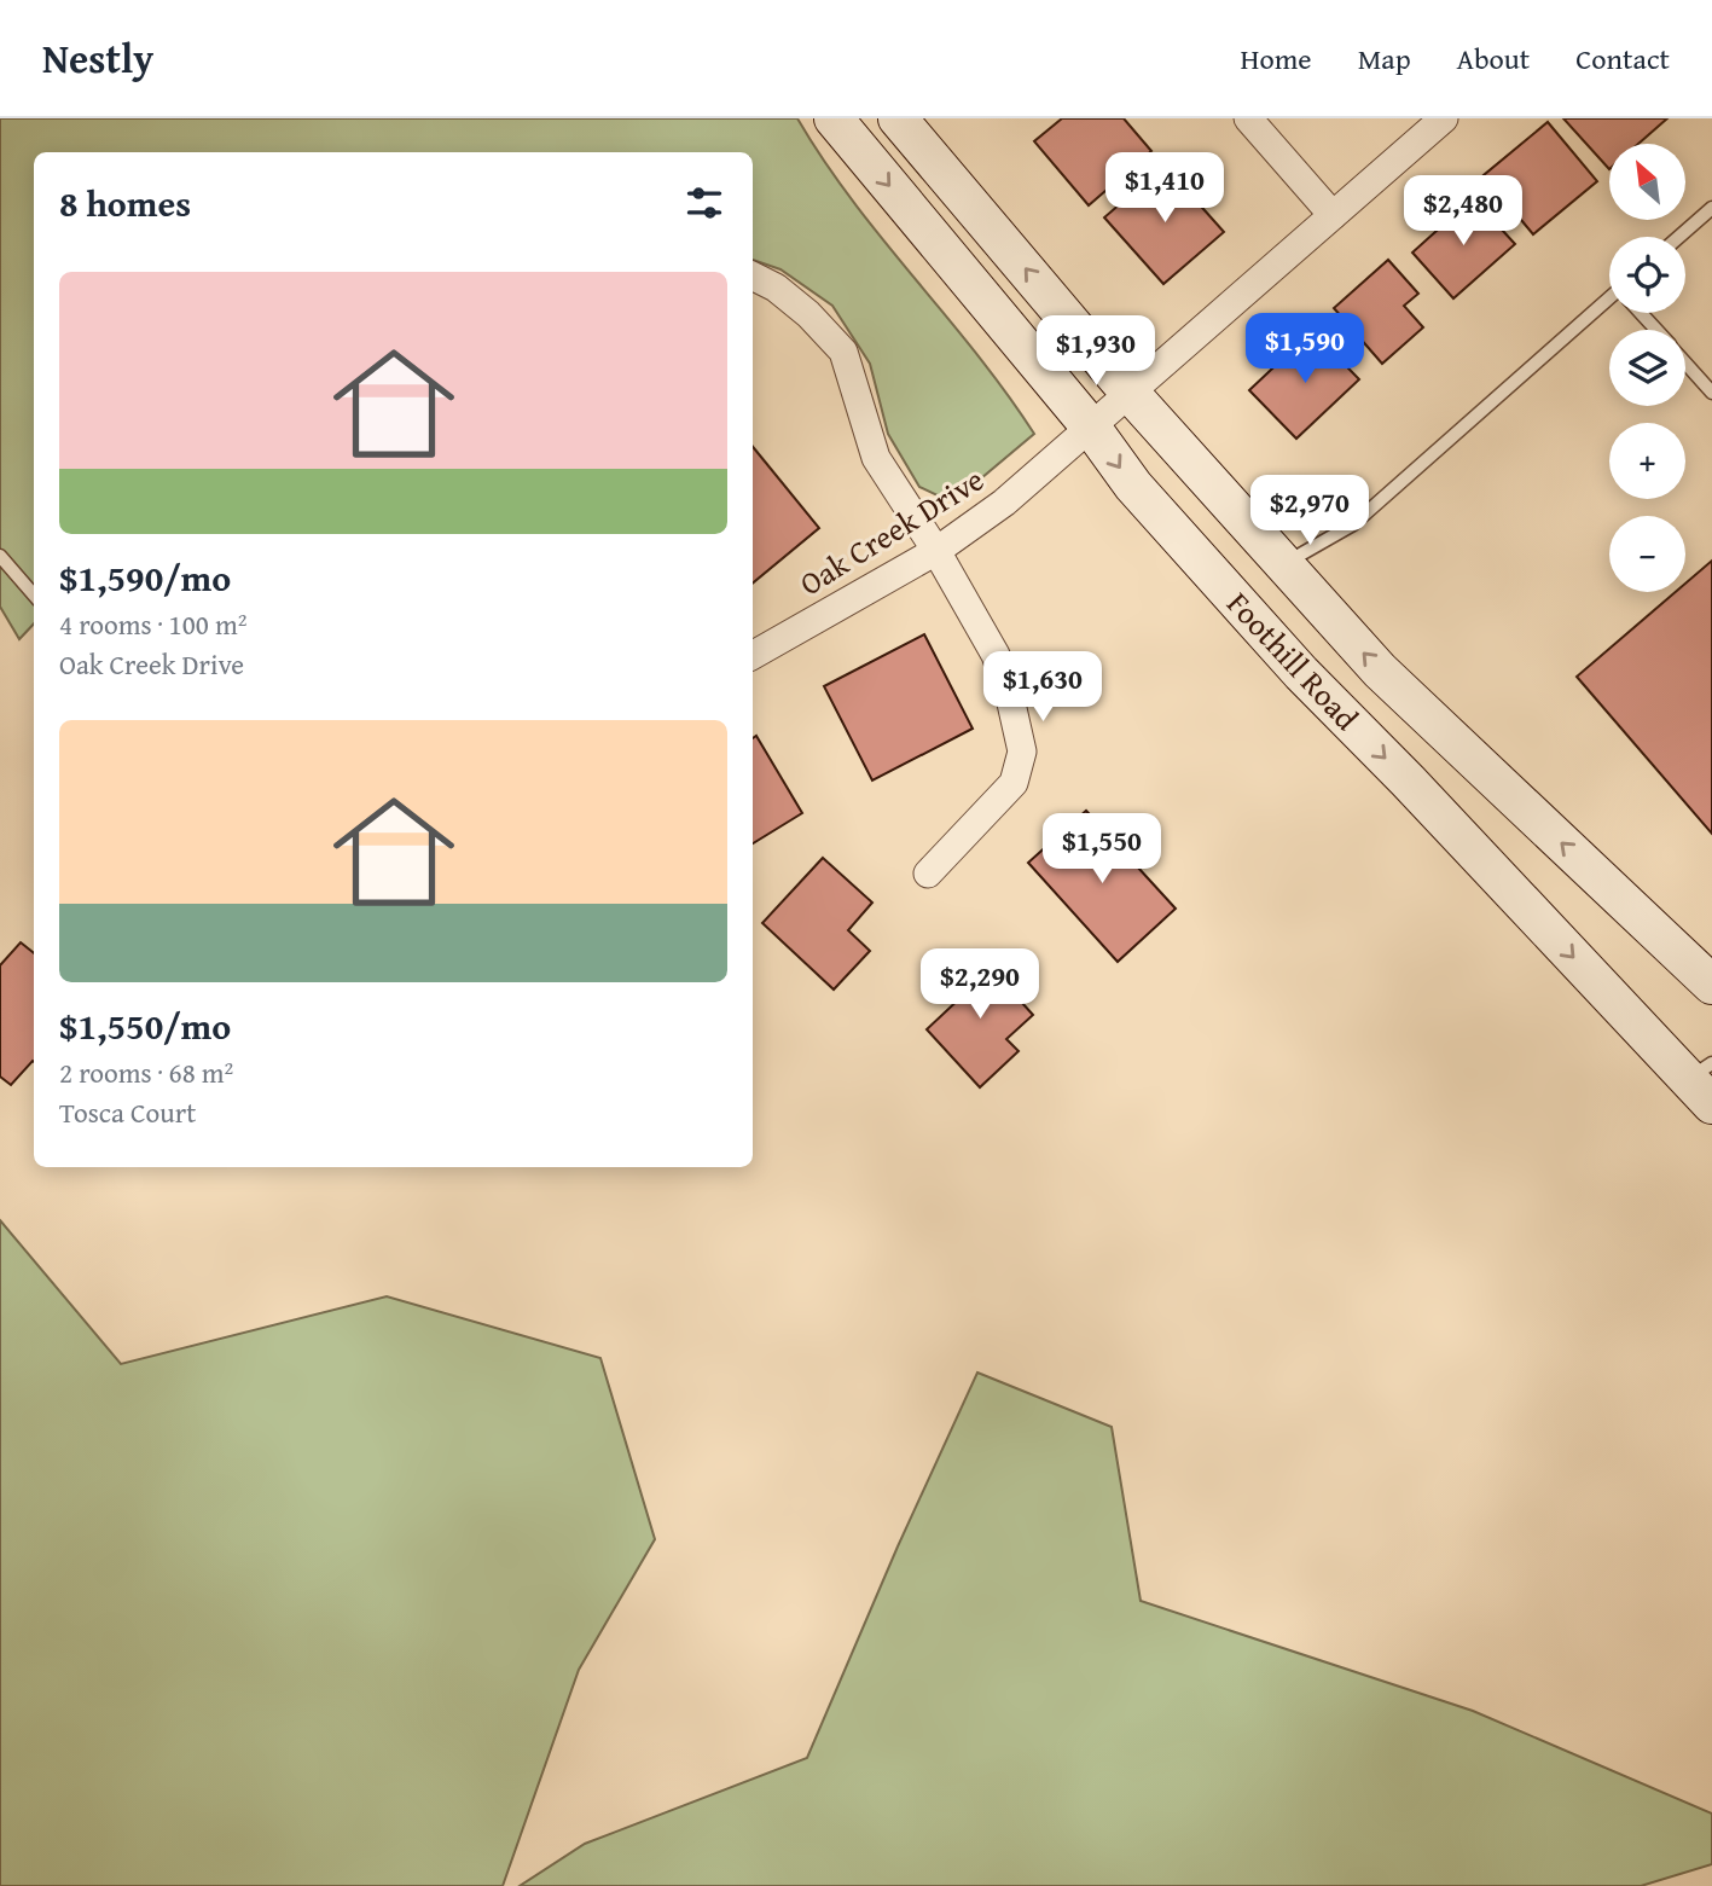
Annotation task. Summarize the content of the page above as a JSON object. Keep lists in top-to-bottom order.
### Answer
{
  "streets": {
    "main road": ["Foothill Road"],
    "street": ["Oak Creek Drive"]
  },
  "crossings": [
    ["Oak Creek Drive", "Foothill Road"]
  ],
  "north": "top left",
  "page": {
    "header": "Nestly",
    "nav": [
      "Home",
      "Map",
      "About",
      "Contact"
    ],
    "map_buttons": ["+", "−"],
    "price": [
      "$1,410",
      "$2,480",
      "$1,590",
      "$1,930",
      "$2,970",
      "$1,630",
      "$1,550",
      "$2,290"
    ],
    "heading": "8 homes",
    "list": [
      {
        "name": "$1,590/mo",
        "note": "4 rooms · 100 m² · Oak Creek Drive"
      },
      {
        "name": "$1,550/mo",
        "note": "2 rooms · 68 m² · Tosca Court"
      }
    ]
  }
}
